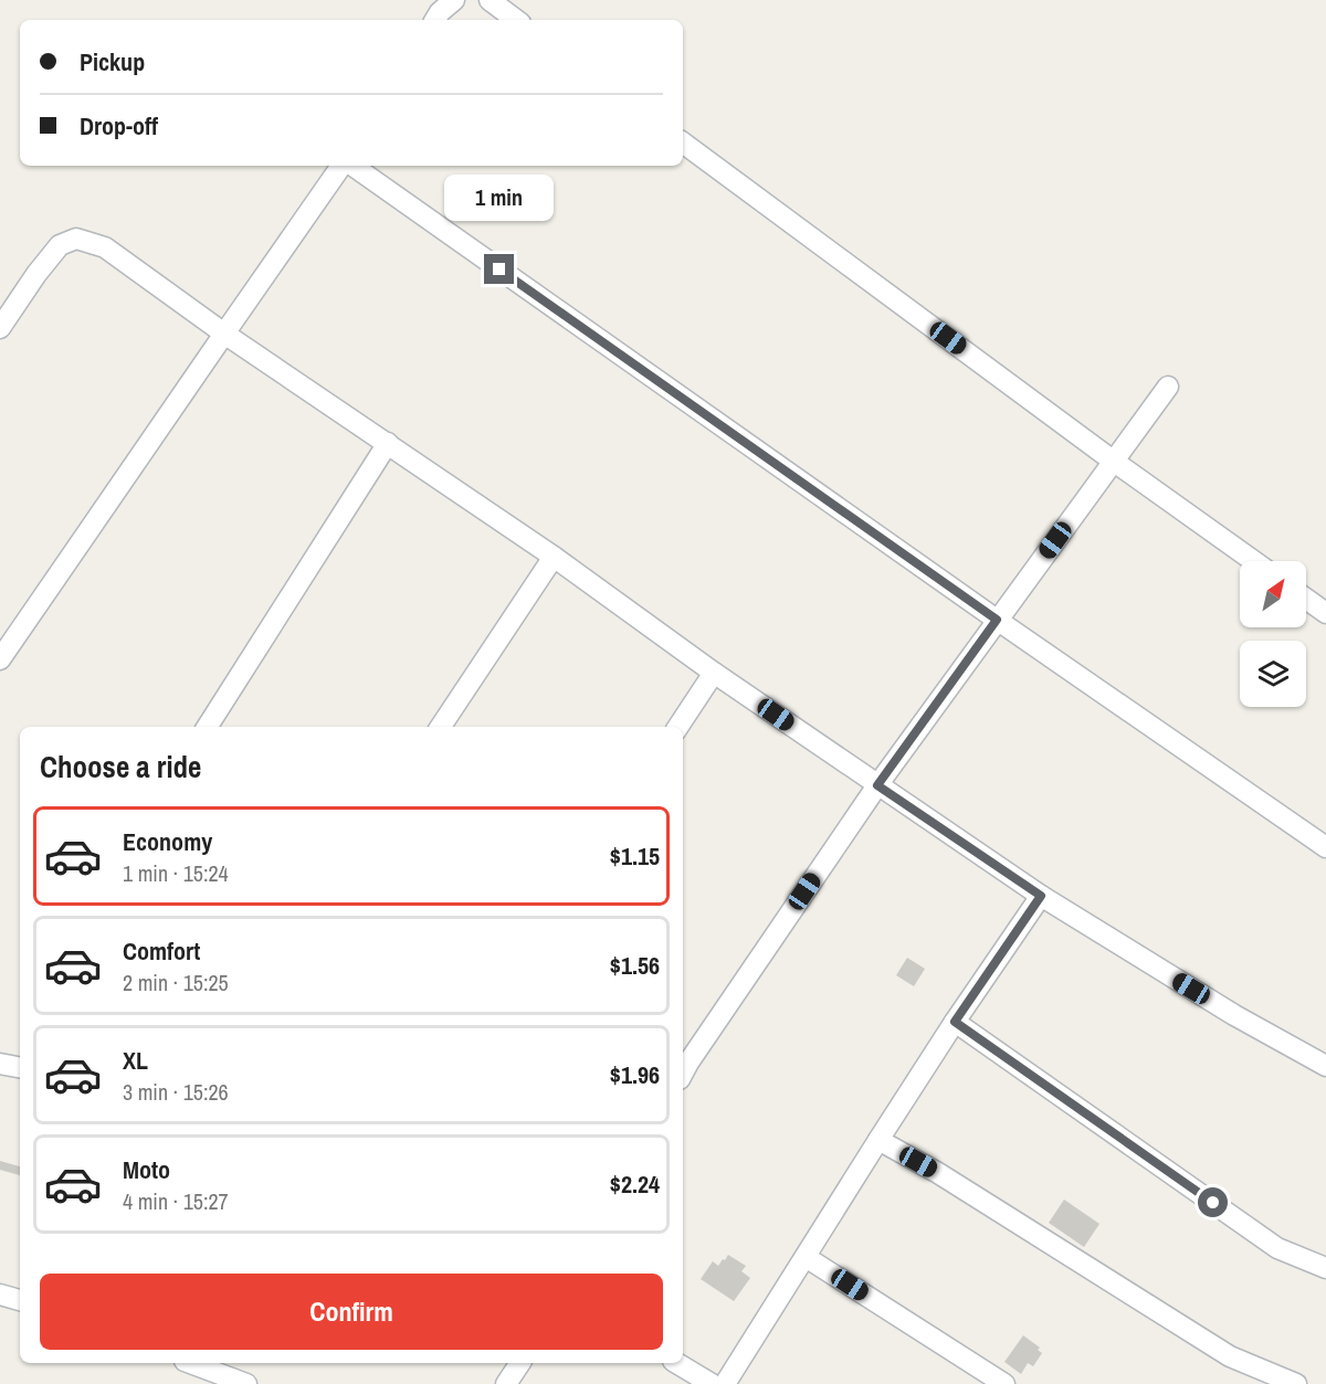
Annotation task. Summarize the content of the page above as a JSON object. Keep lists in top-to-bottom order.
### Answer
{
  "north": "top right",
  "page": {
    "banner": ["Pickup", "Drop-off"],
    "bubble": "1 min",
    "heading": "Choose a ride",
    "list": [
      {
        "name": "Economy",
        "note": "1 min · 15:24",
        "value": "$1.15"
      },
      {
        "name": "Comfort",
        "note": "2 min · 15:25",
        "value": "$1.56"
      },
      {
        "name": "XL",
        "note": "3 min · 15:26",
        "value": "$1.96"
      },
      {
        "name": "Moto",
        "note": "4 min · 15:27",
        "value": "$2.24"
      }
    ],
    "buttons": "Confirm"
  }
}
